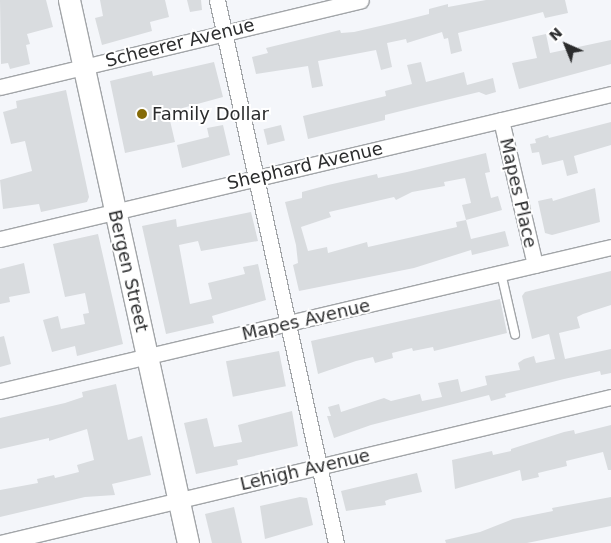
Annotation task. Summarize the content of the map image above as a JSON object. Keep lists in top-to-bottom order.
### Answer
{
  "streets": {
    "main road": ["Bergen Street"],
    "street": [
      "Scheerer Avenue",
      "Shephard Avenue",
      "Mapes Place",
      "Mapes Avenue",
      "Lehigh Avenue"
    ]
  },
  "crossings": [
    ["Scheerer Avenue", "Bergen Street"],
    ["Shephard Avenue", "Mapes Place"],
    ["Shephard Avenue", "Bergen Street"],
    ["Mapes Place", "Mapes Avenue"],
    ["Bergen Street", "Mapes Avenue"],
    ["Bergen Street", "Lehigh Avenue"]
  ],
  "places": ["Family Dollar"],
  "north": "top left"
}
